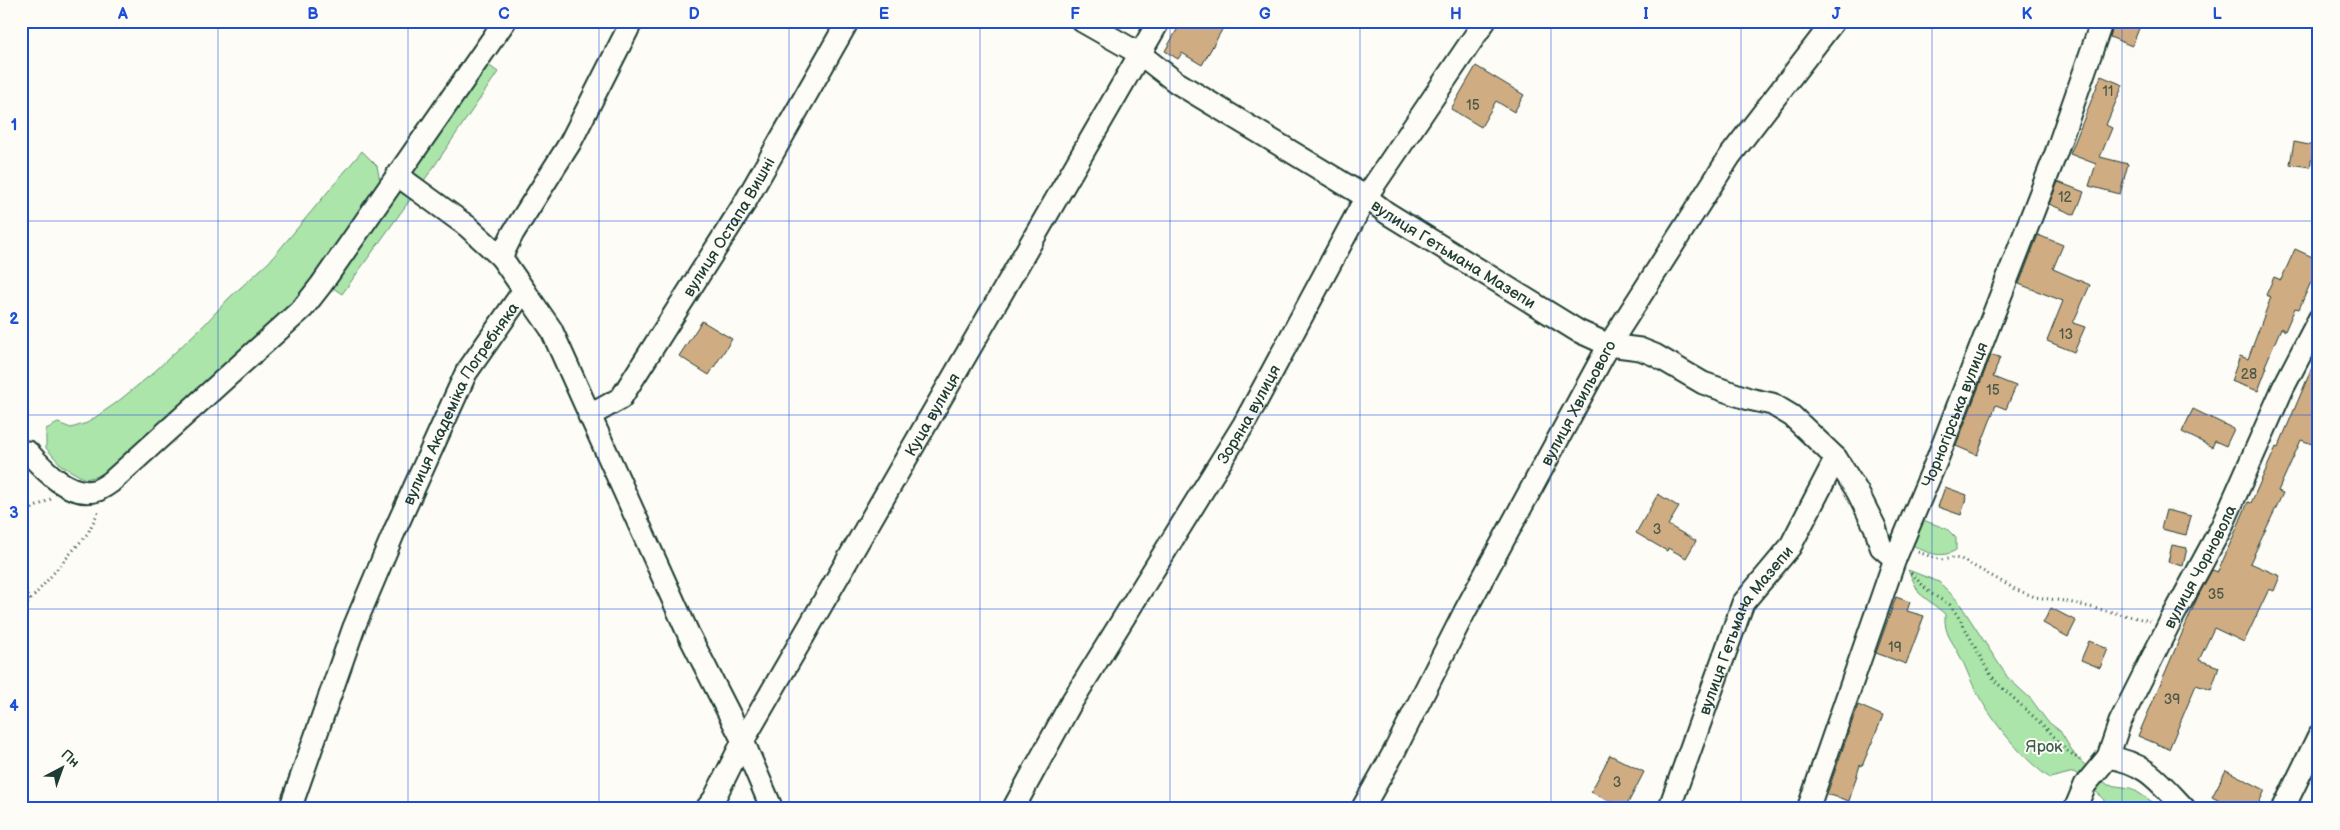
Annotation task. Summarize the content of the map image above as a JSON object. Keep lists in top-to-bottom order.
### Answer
{
  "streets": {
    "street": [
      "вулиця Остапа Вишні",
      "вулиця Гетьмана Мазепи",
      "вулиця Хвильового",
      "вулиця Академіка Погребняка",
      "Зоряна вулиця",
      "Чорногірська вулиця",
      "Куца вулиця",
      "вулиця Чорновола"
    ]
  },
  "crossings": [
    ["вулиця Гетьмана Мазепи", "вулиця Хвильового"],
    ["вулиця Гетьмана Мазепи", "Зоряна вулиця"],
    ["вулиця Гетьмана Мазепи", "Чорногірська вулиця"],
    ["вулиця Гетьмана Мазепи", "Куца вулиця"]
  ],
  "parks": ["Ярок"],
  "house_numbers": [
    "11",
    "15",
    "12",
    "13",
    "28",
    "15",
    "3",
    "35",
    "19",
    "39",
    "3"
  ],
  "north": "top right",
  "grid": {
    "columns": [
      "A",
      "B",
      "C",
      "D",
      "E",
      "F",
      "G",
      "H",
      "I",
      "J",
      "K",
      "L"
    ],
    "rows": [
      "1",
      "2",
      "3",
      "4"
    ]
  }
}
